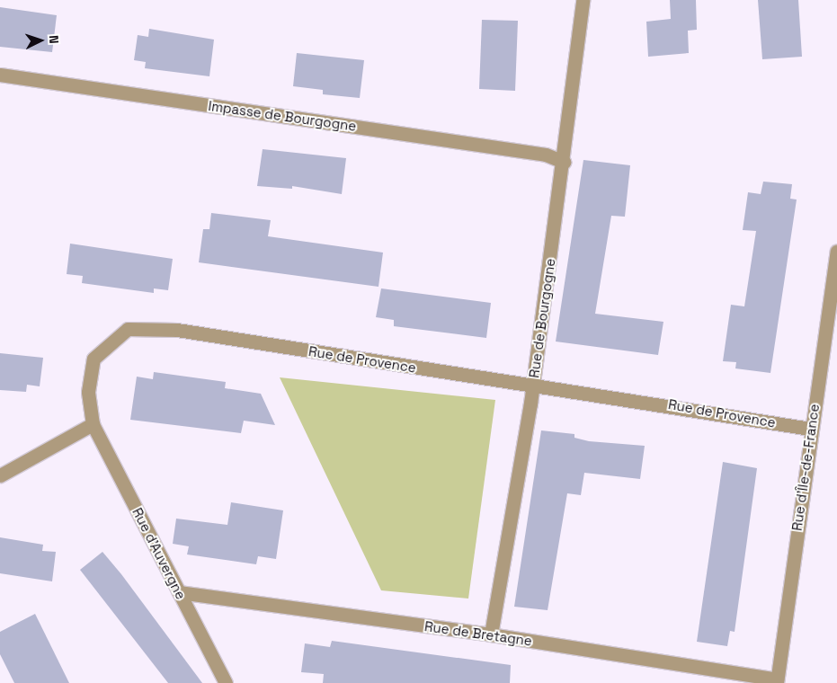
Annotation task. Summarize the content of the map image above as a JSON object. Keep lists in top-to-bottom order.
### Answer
{
  "streets": {
    "street": [
      "Impasse de Bourgogne",
      "Rue de Bourgogne",
      "Rue de Provence",
      "Rue d'Île-de-France",
      "Rue d'Auvergne",
      "Rue de Bretagne"
    ]
  },
  "crossings": [
    ["Impasse de Bourgogne", "Rue de Bourgogne"],
    ["Rue de Bourgogne", "Rue de Provence"],
    ["Rue de Bourgogne", "Rue de Bretagne"],
    ["Rue de Provence", "Rue d'Île-de-France"],
    ["Rue de Provence", "Rue d'Auvergne"],
    ["Rue d'Île-de-France", "Rue de Bretagne"],
    ["Rue d'Auvergne", "Rue de Bretagne"]
  ],
  "north": "right"
}
